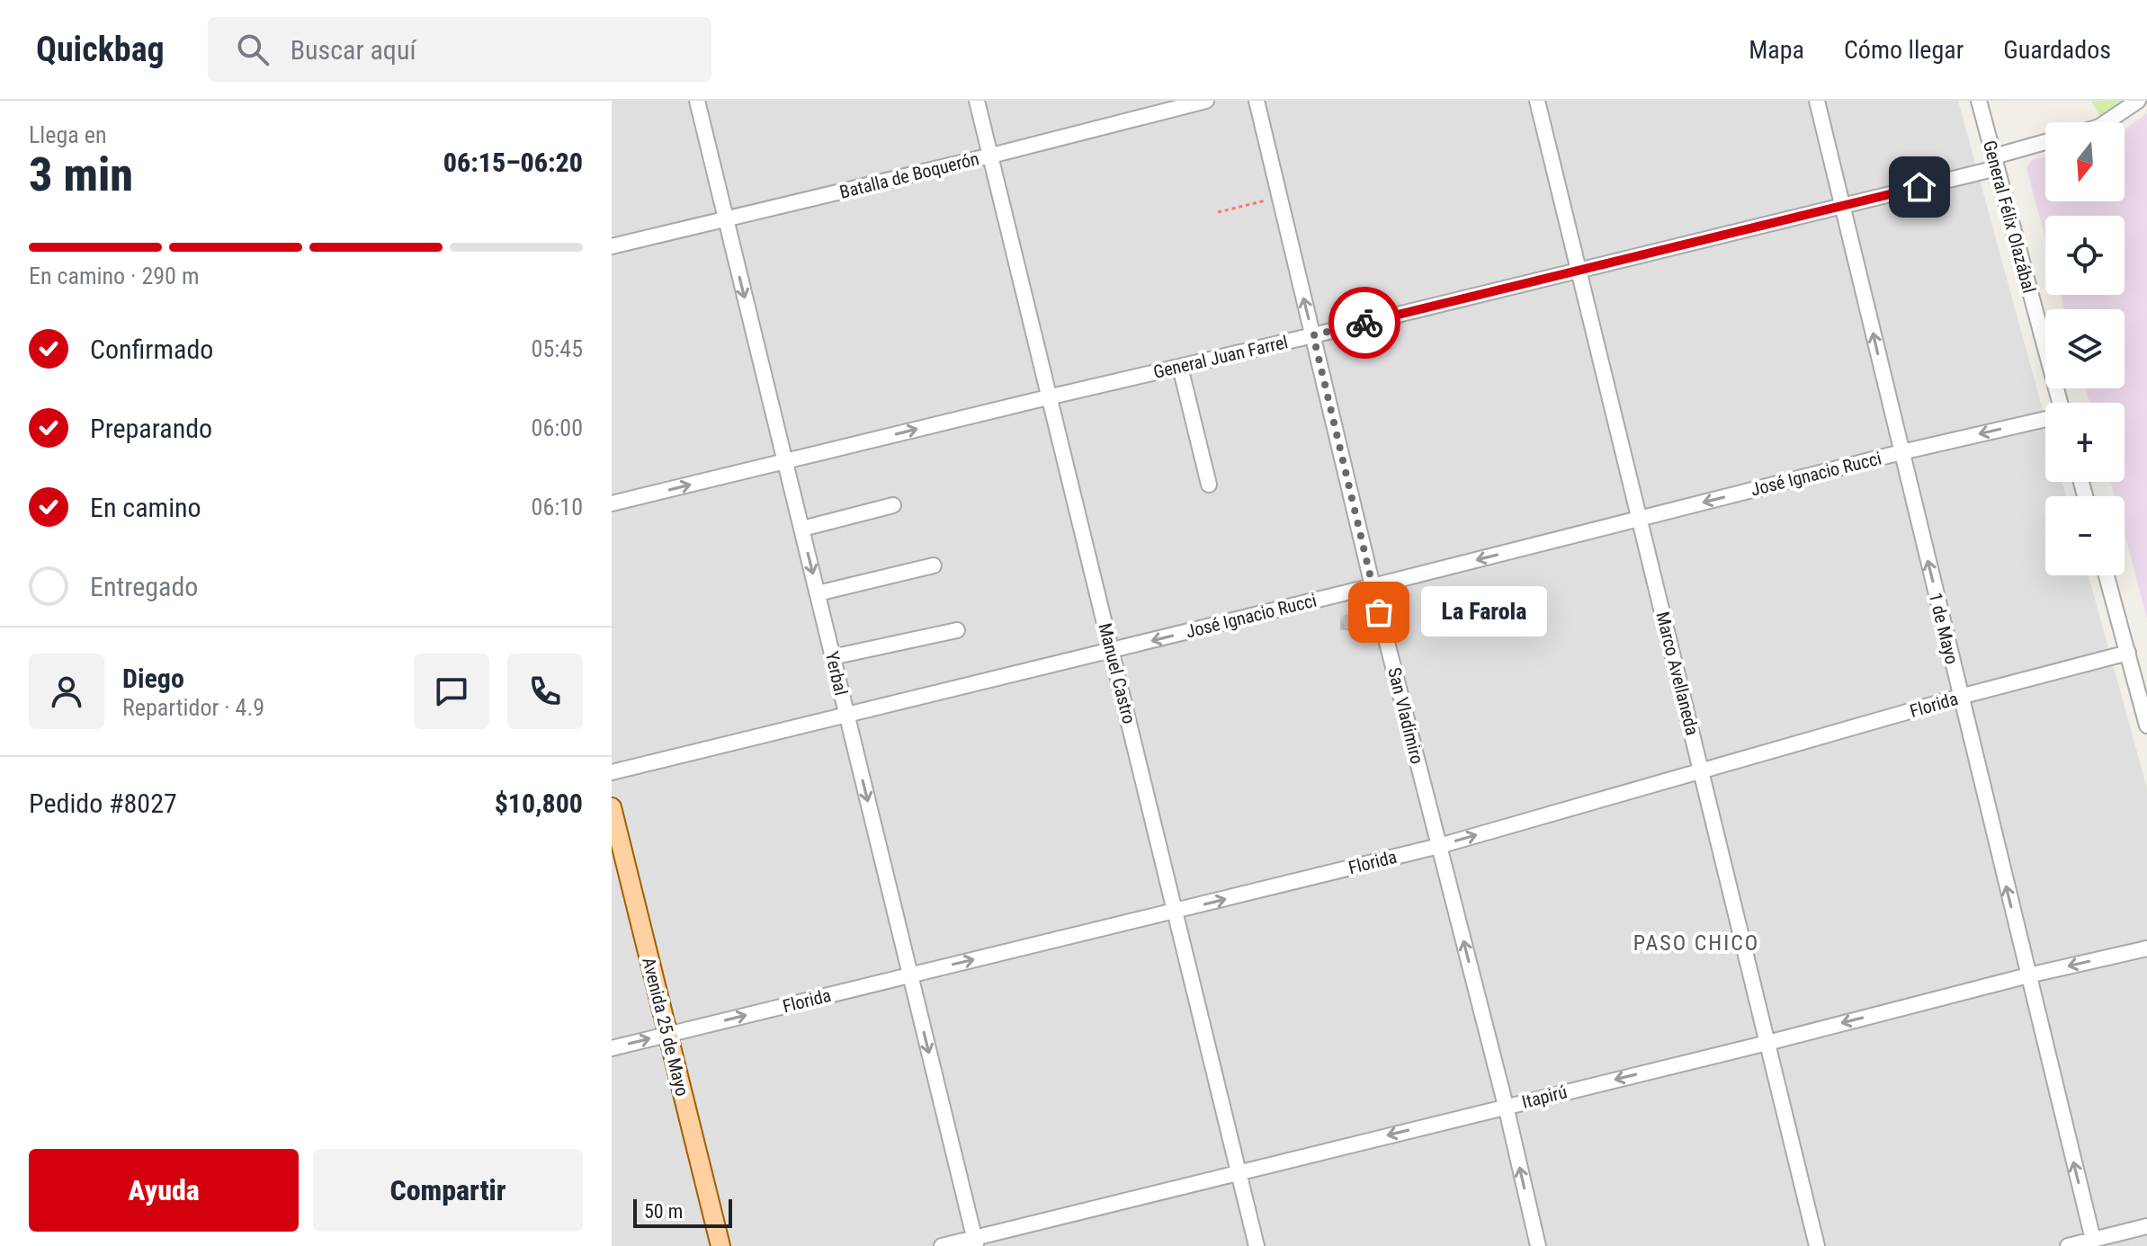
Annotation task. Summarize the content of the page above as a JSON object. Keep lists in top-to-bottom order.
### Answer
{
  "streets": {
    "main road": ["Avenida 25 de Mayo"],
    "street": [
      "Batalla de Boquerón",
      "General Félix Olazábal",
      "General Juan Farrel",
      "José Ignacio Rucci",
      "1 de Mayo",
      "Yerbal",
      "Manuel Castro",
      "Marco Avellaneda",
      "Florida",
      "San Vladimiro",
      "Itapirú"
    ]
  },
  "crossings": [
    ["Batalla de Boquerón", "Yerbal"],
    ["Batalla de Boquerón", "Manuel Castro"],
    ["General Félix Olazábal", "General Juan Farrel"],
    ["General Juan Farrel", "1 de Mayo"],
    ["General Juan Farrel", "Yerbal"],
    ["General Juan Farrel", "Manuel Castro"],
    ["General Juan Farrel", "Marco Avellaneda"],
    ["General Juan Farrel", "San Vladimiro"],
    ["José Ignacio Rucci", "1 de Mayo"],
    ["José Ignacio Rucci", "Yerbal"],
    ["José Ignacio Rucci", "Manuel Castro"],
    ["José Ignacio Rucci", "Marco Avellaneda"],
    ["José Ignacio Rucci", "San Vladimiro"],
    ["1 de Mayo", "Florida"],
    ["1 de Mayo", "Itapirú"],
    ["Yerbal", "Florida"],
    ["Yerbal", "Itapirú"],
    ["Manuel Castro", "Florida"],
    ["Manuel Castro", "Itapirú"],
    ["Marco Avellaneda", "Florida"],
    ["Marco Avellaneda", "Itapirú"],
    ["Florida", "San Vladimiro"],
    ["Florida", "Avenida 25 de Mayo"],
    ["San Vladimiro", "Itapirú"]
  ],
  "one_way": [
    "José Ignacio Rucci",
    "1 de Mayo",
    "Yerbal",
    "Florida",
    "San Vladimiro",
    "Itapirú"
  ],
  "districts": ["PASO CHICO"],
  "places": ["La Farola"],
  "scale_bar": "50 m",
  "north": "bottom",
  "page": {
    "header": "Quickbag",
    "search": "Buscar aquí",
    "nav": ["Mapa", "Cómo llegar", "Guardados"],
    "heading": ["3 min", "Llega en", "06:15–06:20"],
    "panel": [
      "Diego",
      "Repartidor · 4.9",
      "Pedido #8027",
      "$10,800"
    ],
    "map_buttons": ["+", "−"],
    "bar": "En camino · 290 m",
    "list": [
      ["Confirmado", "05:45"],
      ["Preparando", "06:00"],
      ["En camino", "06:10"],
      "Entregado"
    ],
    "bubble": "La Farola",
    "buttons": ["Ayuda", "Compartir"],
    "scale": "50 m"
  }
}
